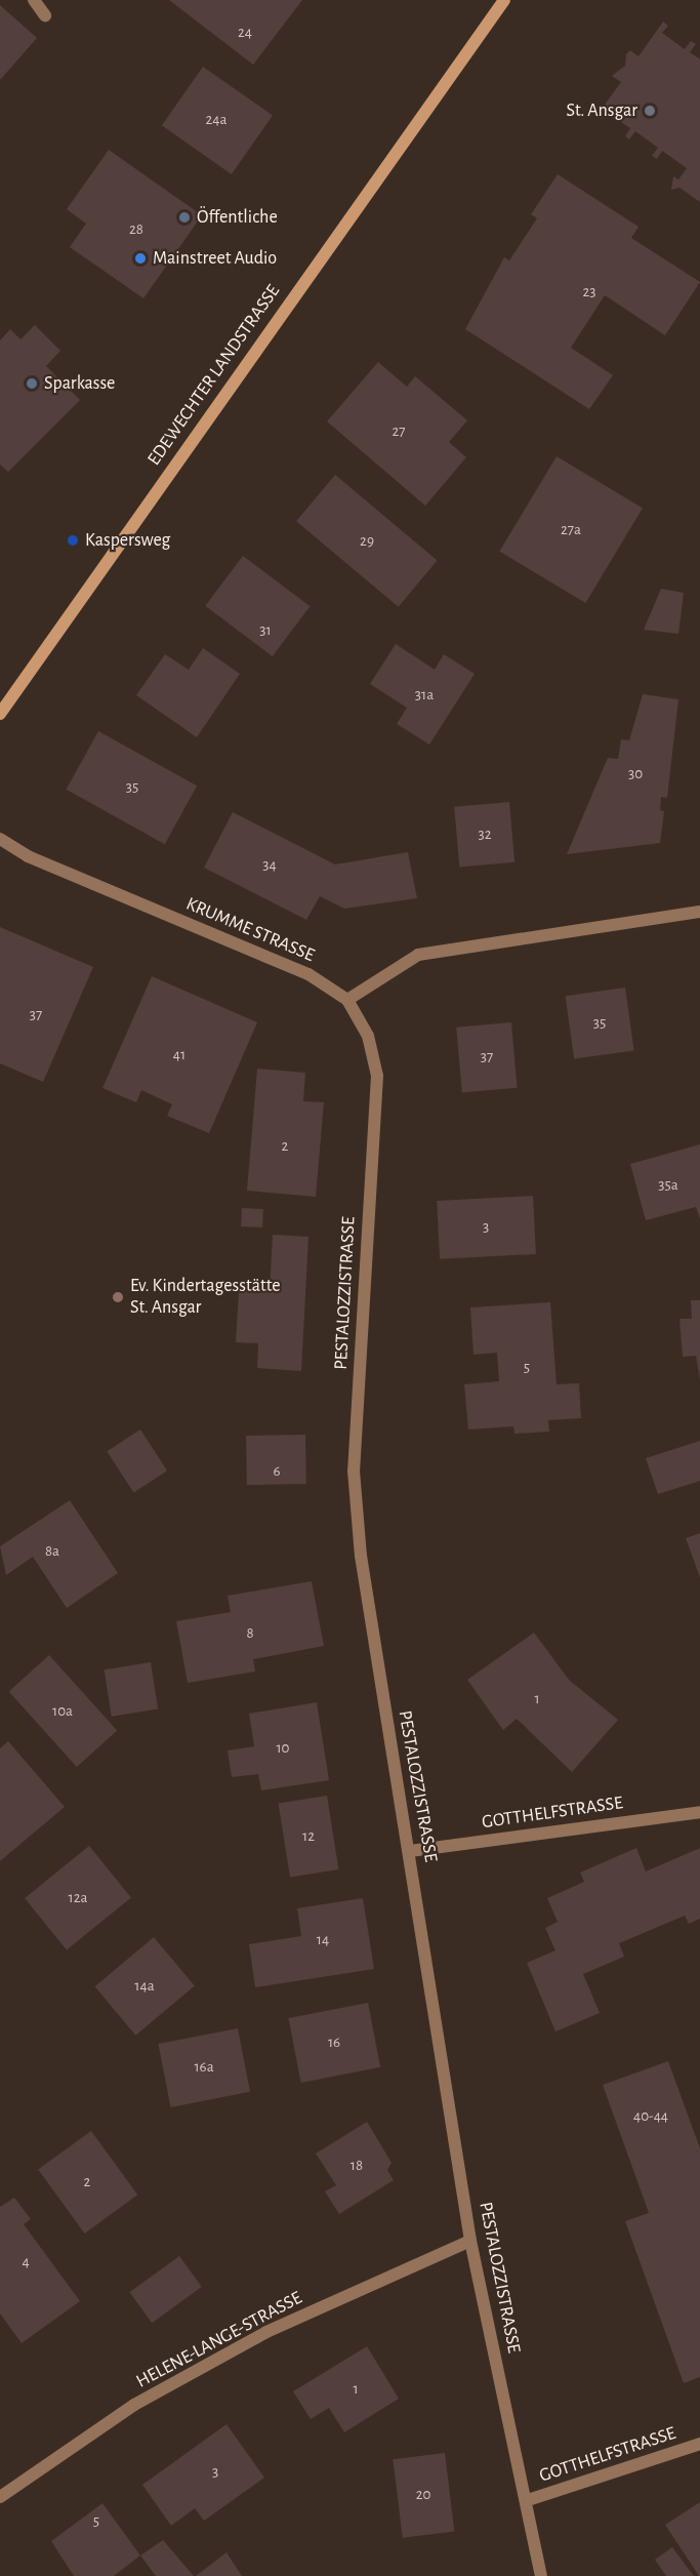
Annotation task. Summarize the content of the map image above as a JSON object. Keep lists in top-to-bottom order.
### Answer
{
  "streets": {
    "main road": ["EDEWECHTER LANDSTRASSE"],
    "street": [
      "KRUMME STRASSE",
      "PESTALOZZISTRASSE",
      "GOTTHELFSTRASSE",
      "HELENE-LANGE-STRASSE"
    ]
  },
  "crossings": [
    ["KRUMME STRASSE", "PESTALOZZISTRASSE"],
    ["PESTALOZZISTRASSE", "GOTTHELFSTRASSE"],
    ["PESTALOZZISTRASSE", "HELENE-LANGE-STRASSE"]
  ],
  "places": [
    "St. Ansgar",
    "Öffentliche",
    "Mainstreet Audio",
    "Sparkasse",
    "Kaspersweg",
    "Ev. Kindertagesstätte St. Ansgar"
  ],
  "house_numbers": [
    "24",
    "24a",
    "28",
    "23",
    "27",
    "27a",
    "29",
    "31",
    "31a",
    "30",
    "35",
    "32",
    "34",
    "37",
    "35",
    "41",
    "37",
    "2",
    "35a",
    "3",
    "5",
    "6",
    "8a",
    "8",
    "1",
    "10a",
    "10",
    "12",
    "12a",
    "14",
    "14a",
    "16",
    "16a",
    "40-44",
    "18",
    "2",
    "4",
    "1",
    "3",
    "20",
    "5"
  ]
}
